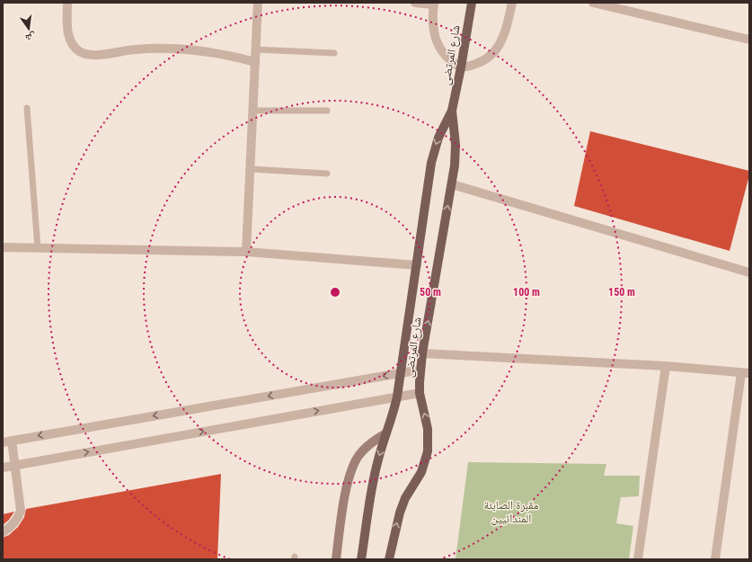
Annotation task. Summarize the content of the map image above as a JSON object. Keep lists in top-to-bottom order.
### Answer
{
  "streets": {
    "main road": ["شارع المرتضى"]
  },
  "parks": ["مقبرة الصابئة المندائيين"],
  "north": "bottom",
  "rings": ["50 m", "100 m", "150 m"]
}
